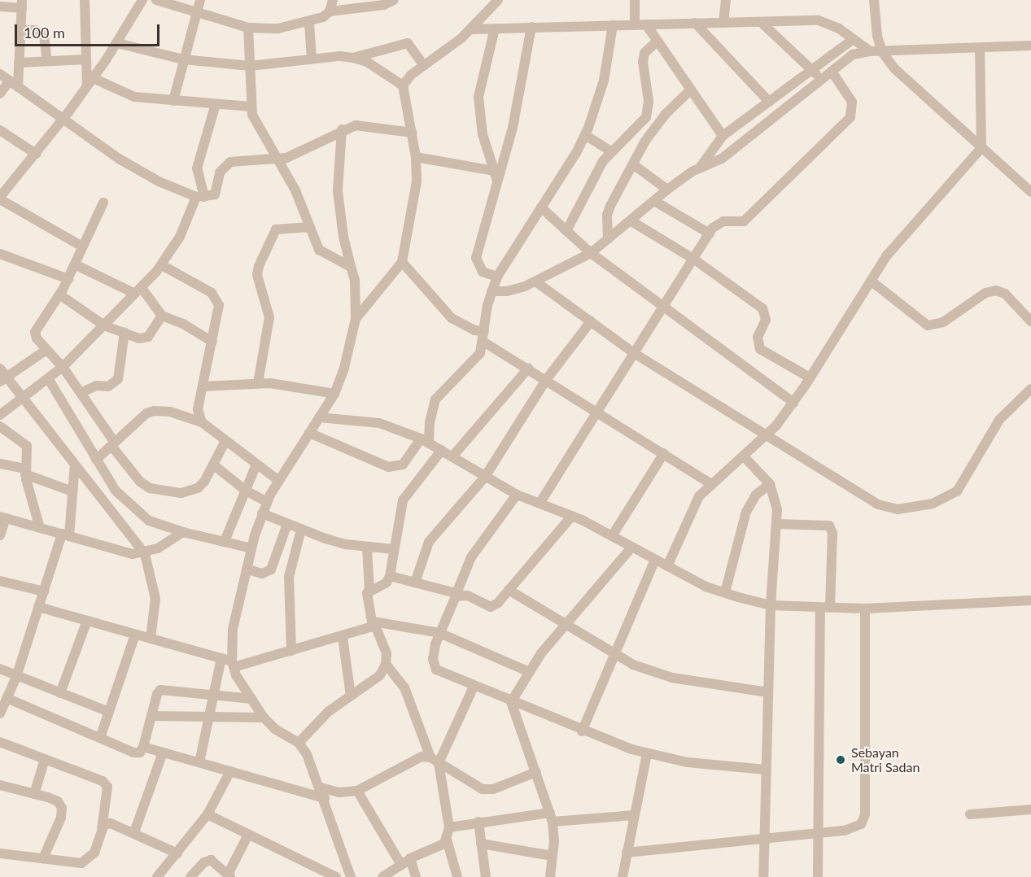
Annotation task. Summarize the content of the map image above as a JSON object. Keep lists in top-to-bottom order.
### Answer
{
  "places": ["Sebayan Matri Sadan"],
  "scale_bar": "100 m"
}
